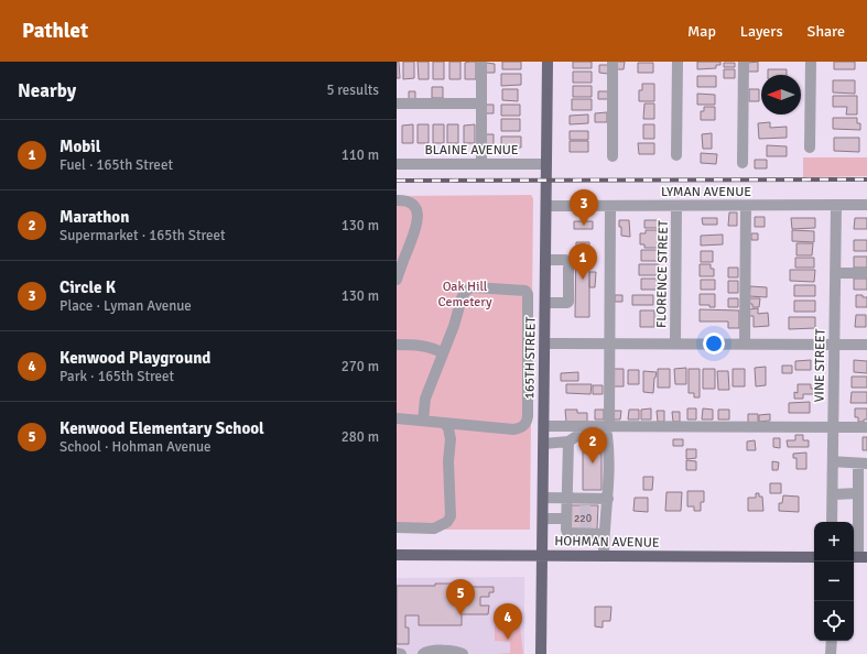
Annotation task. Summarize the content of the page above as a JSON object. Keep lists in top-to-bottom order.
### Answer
{
  "streets": {
    "main road": ["165TH STREET", "HOHMAN AVENUE"],
    "street": [
      "BLAINE AVENUE",
      "LYMAN AVENUE",
      "FLORENCE STREET",
      "VINE STREET"
    ]
  },
  "crossings": [
    ["BLAINE AVENUE", "165TH STREET"],
    ["LYMAN AVENUE", "FLORENCE STREET"],
    ["LYMAN AVENUE", "165TH STREET"],
    ["LYMAN AVENUE", "VINE STREET"],
    ["165TH STREET", "HOHMAN AVENUE"]
  ],
  "parks": ["Oak Hill Cemetery"],
  "house_numbers": ["220"],
  "north": "left",
  "page": {
    "header": "Pathlet",
    "nav": ["Map", "Layers", "Share"],
    "heading": ["Nearby", "5 results"],
    "list": [
      {
        "mark": "1",
        "name": "Mobil",
        "note": "Fuel · 165th Street",
        "value": "110 m"
      },
      {
        "mark": "2",
        "name": "Marathon",
        "note": "Supermarket · 165th Street",
        "value": "130 m"
      },
      {
        "mark": "3",
        "name": "Circle K",
        "note": "Place · Lyman Avenue",
        "value": "130 m"
      },
      {
        "mark": "4",
        "name": "Kenwood Playground",
        "note": "Park · 165th Street",
        "value": "270 m"
      },
      {
        "mark": "5",
        "name": "Kenwood Elementary School",
        "note": "School · Hohman Avenue",
        "value": "280 m"
      }
    ],
    "pins": [
      "3",
      "1",
      "2",
      "5",
      "4"
    ],
    "map_buttons": ["+", "−"]
  }
}
